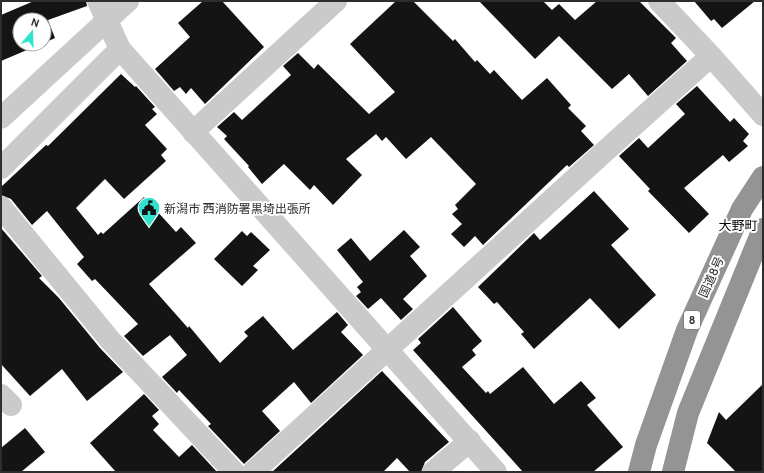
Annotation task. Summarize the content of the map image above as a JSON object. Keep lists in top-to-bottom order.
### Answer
{
  "streets": {
    "highway": ["国道8号", "8"]
  },
  "districts": ["大野町"],
  "places": {
    "public building": ["新潟市 西消防署黒埼出張所"]
  },
  "north": "top"
}
